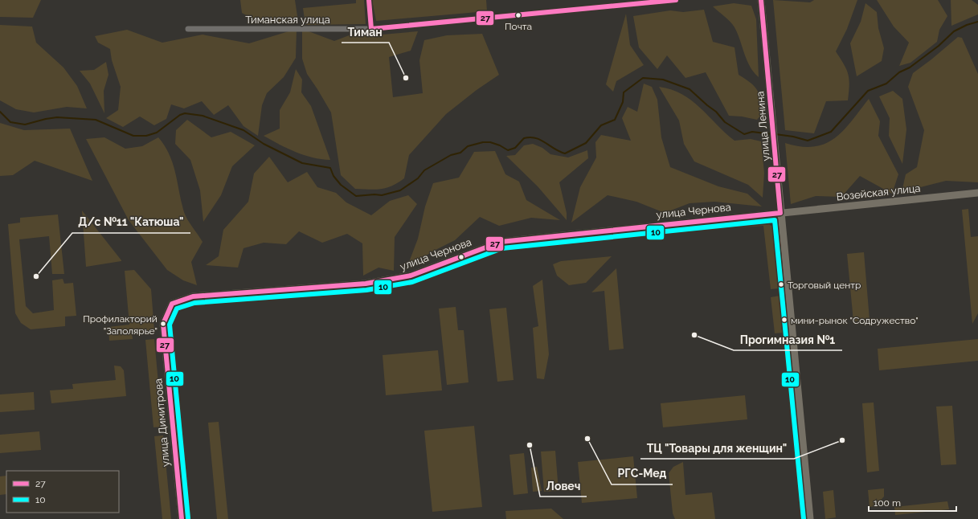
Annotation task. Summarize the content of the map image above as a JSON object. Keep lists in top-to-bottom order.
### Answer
{
  "streets": {
    "main road": [
      "улица Ленина",
      "Возейская улица",
      "улица Чернова",
      "улица Димитрова"
    ],
    "street": ["Тиманская улица"]
  },
  "crossings": [
    ["улица Ленина", "Возейская улица"],
    ["улица Ленина", "улица Чернова"],
    ["Возейская улица", "улица Чернова"],
    ["улица Чернова", "улица Димитрова"]
  ],
  "places": [
    "Почта",
    "Тиман",
    "Д/с №11 \"Катюша\"",
    "Торговый центр",
    "мини-рынок \"Содружество\"",
    "Профилакторий \"Заполярье\"",
    "Прогимназия №1",
    "РГС-Мед",
    "ТЦ \"Товары для женщин\"",
    "Ловеч"
  ],
  "lines": ["transit line 27", "transit line 10"],
  "legend": ["27", "10"],
  "scale_bar": "100 m"
}
